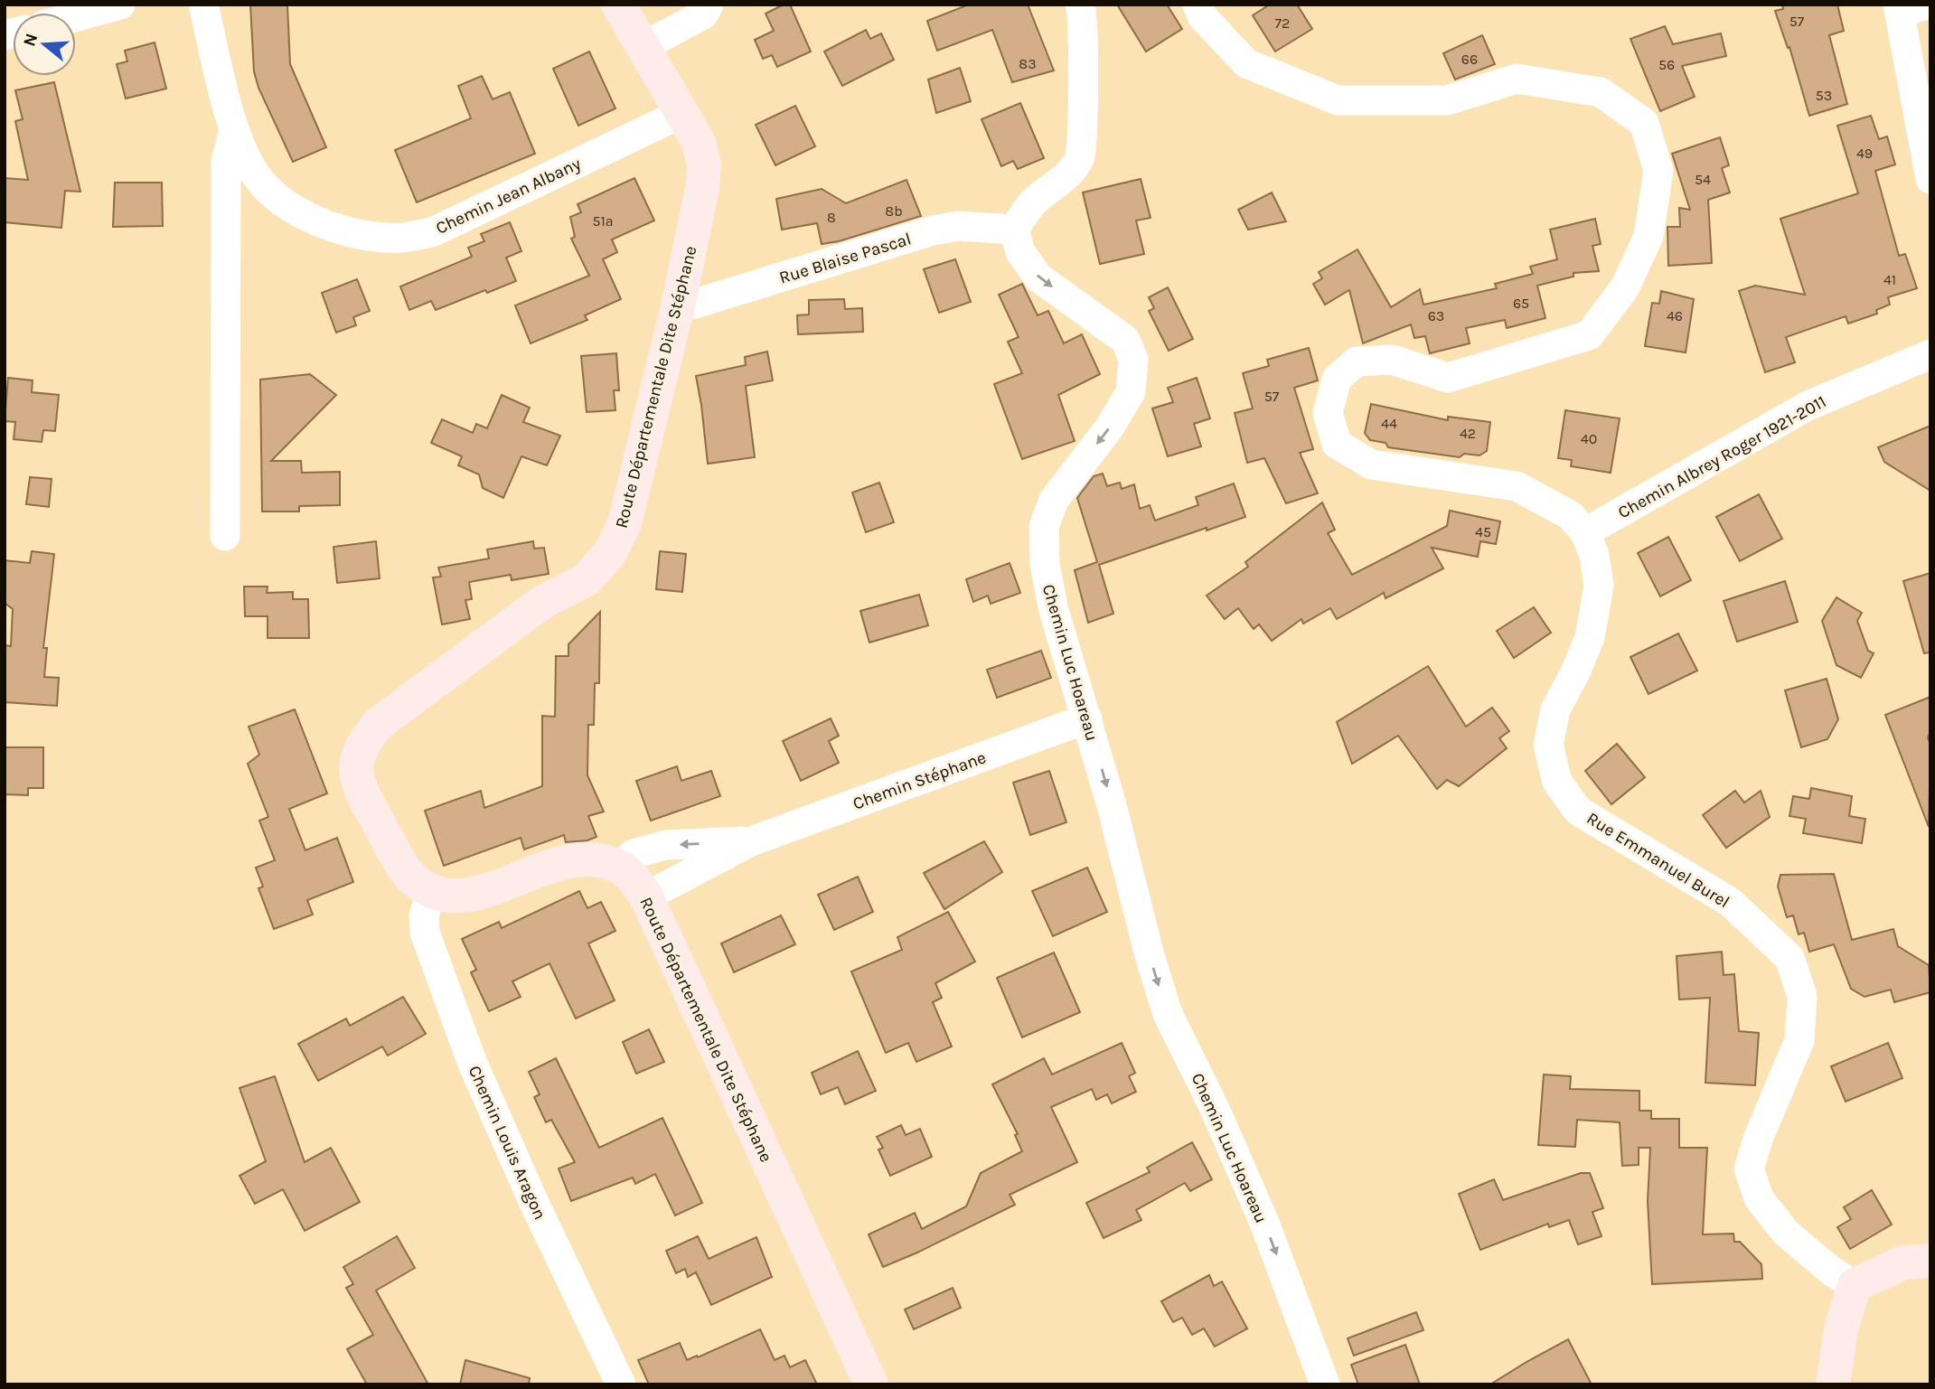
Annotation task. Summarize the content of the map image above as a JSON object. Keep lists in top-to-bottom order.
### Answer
{
  "streets": {
    "main road": ["Route Départementale Dite Stéphane"],
    "street": [
      "Chemin Jean Albany",
      "Rue Blaise Pascal",
      "Chemin Albrey Roger 1921-2011",
      "Chemin Luc Hoareau",
      "Chemin Stéphane",
      "Rue Emmanuel Burel",
      "Chemin Louis Aragon"
    ]
  },
  "crossings": [
    ["Chemin Jean Albany", "Route Départementale Dite Stéphane"],
    ["Rue Blaise Pascal", "Route Départementale Dite Stéphane"],
    ["Rue Blaise Pascal", "Chemin Luc Hoareau"],
    ["Route Départementale Dite Stéphane", "Chemin Stéphane"],
    ["Route Départementale Dite Stéphane", "Chemin Louis Aragon"],
    ["Chemin Albrey Roger 1921-2011", "Rue Emmanuel Burel"],
    ["Chemin Luc Hoareau", "Chemin Stéphane"]
  ],
  "one_way": ["Chemin Luc Hoareau"],
  "house_numbers": [
    "57",
    "72",
    "66",
    "83",
    "56",
    "53",
    "49",
    "54",
    "8b",
    "8",
    "51a",
    "41",
    "65",
    "63",
    "46",
    "57",
    "44",
    "42",
    "40",
    "45"
  ],
  "north": "left"
}
